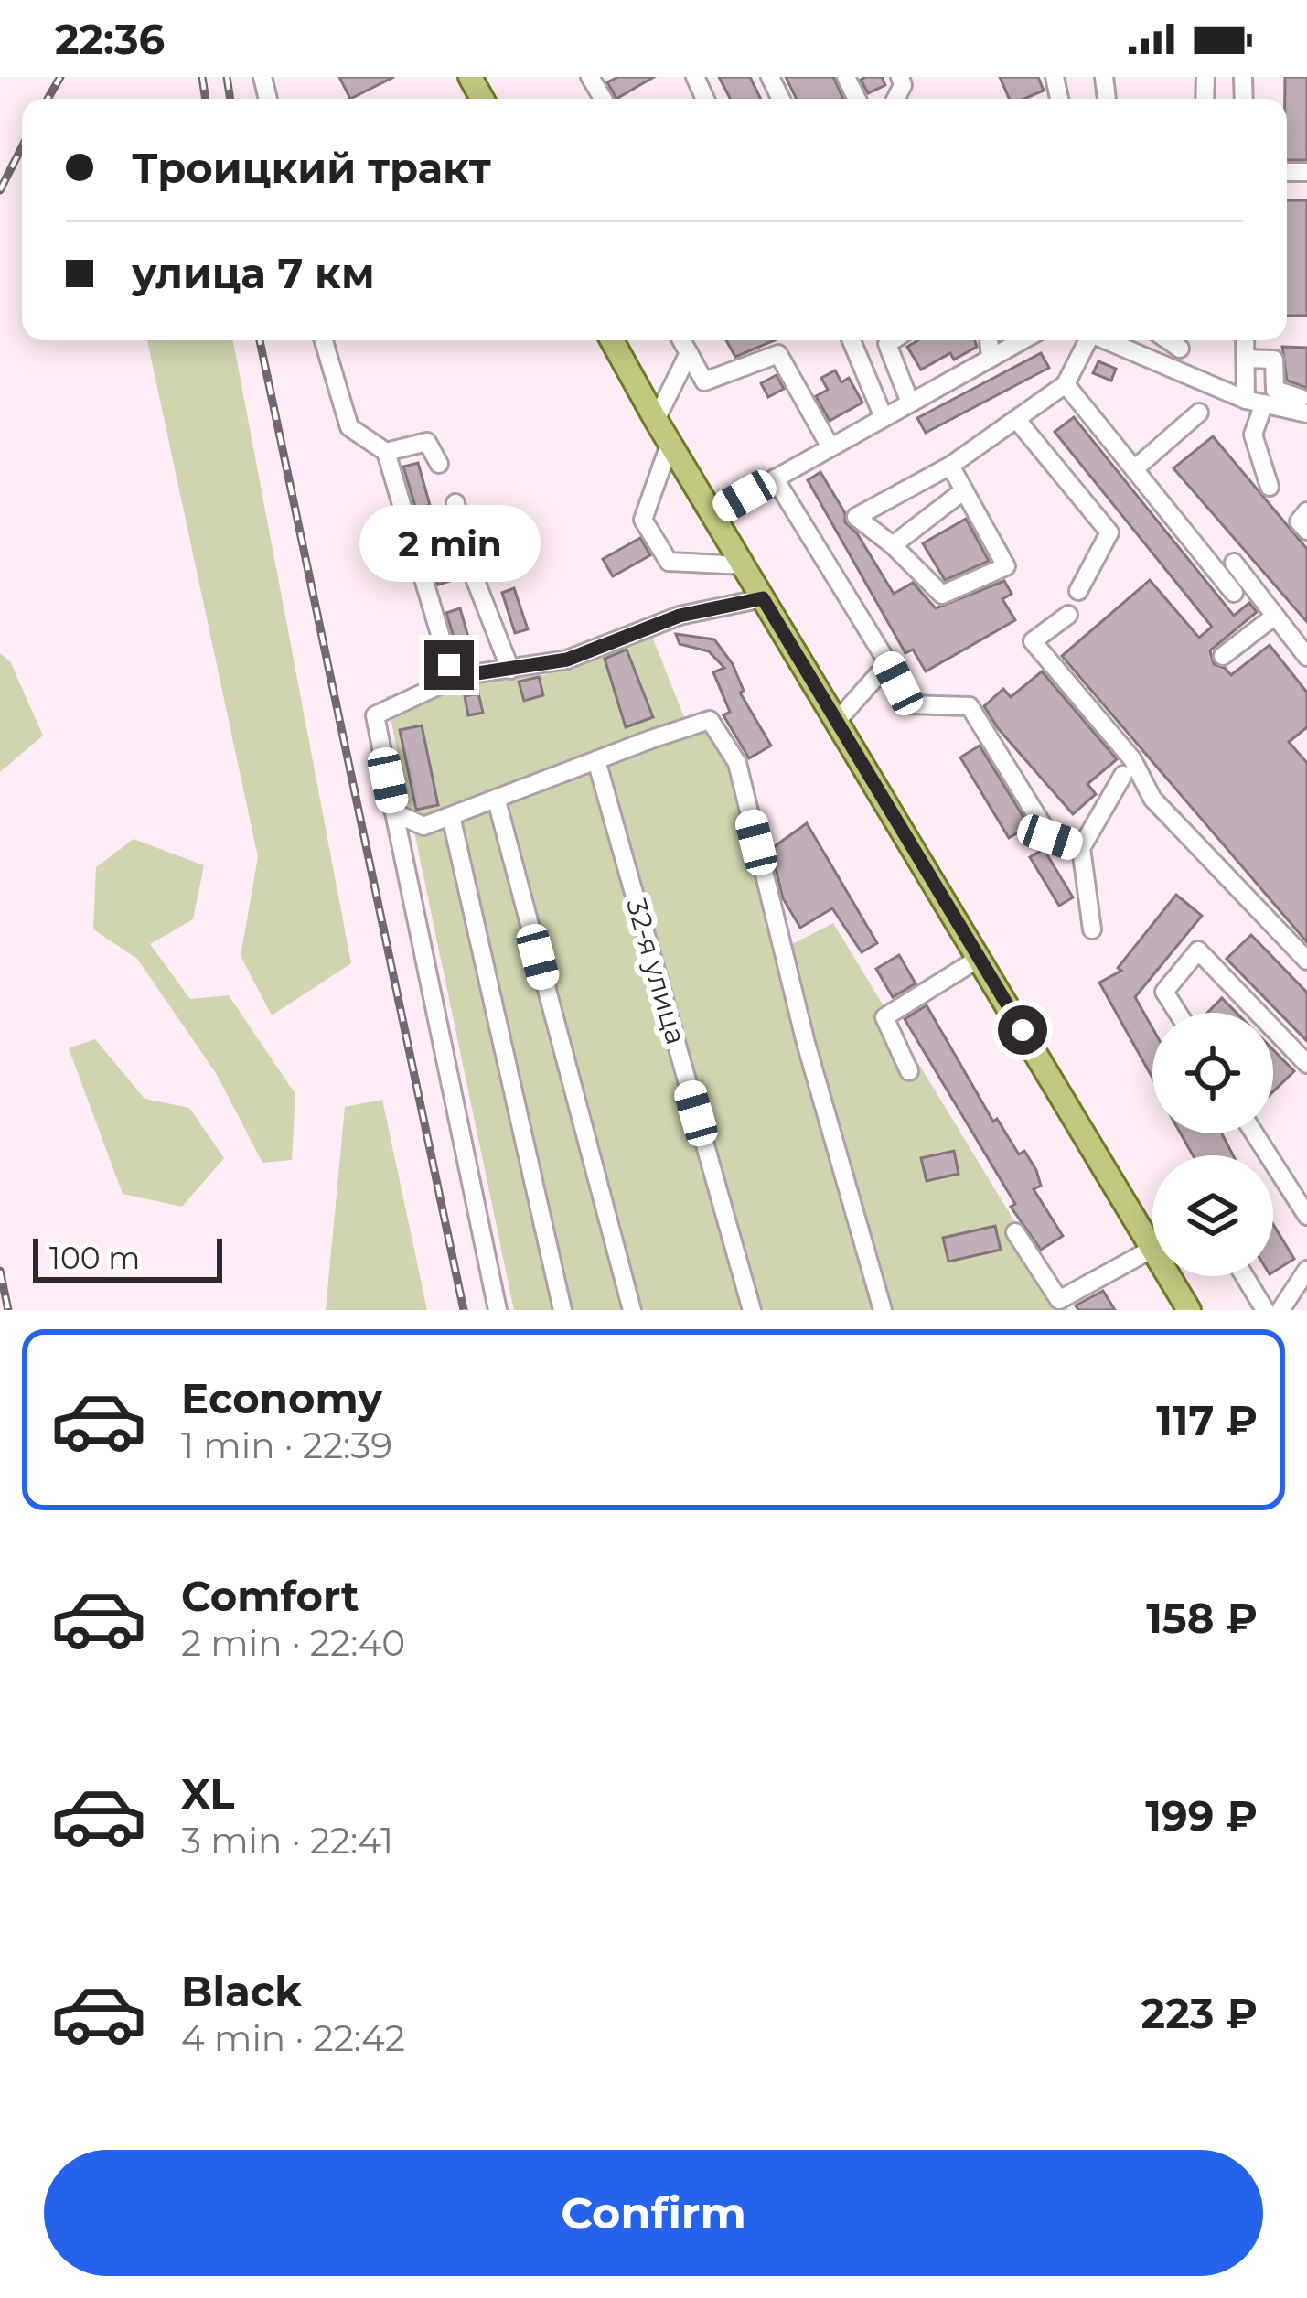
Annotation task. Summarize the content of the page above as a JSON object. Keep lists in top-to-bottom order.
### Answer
{
  "streets": {
    "street": ["32-я улица"]
  },
  "scale_bar": "100 m",
  "page": {
    "status": "22:36",
    "banner": ["Троицкий тракт", "улица 7 км"],
    "bubble": "2 min",
    "scale": "100 m",
    "list": [
      {
        "name": "Economy",
        "note": "1 min · 22:39",
        "value": "117 ₽"
      },
      {
        "name": "Comfort",
        "note": "2 min · 22:40",
        "value": "158 ₽"
      },
      {
        "name": "XL",
        "note": "3 min · 22:41",
        "value": "199 ₽"
      },
      {
        "name": "Black",
        "note": "4 min · 22:42",
        "value": "223 ₽"
      }
    ],
    "buttons": "Confirm"
  }
}
